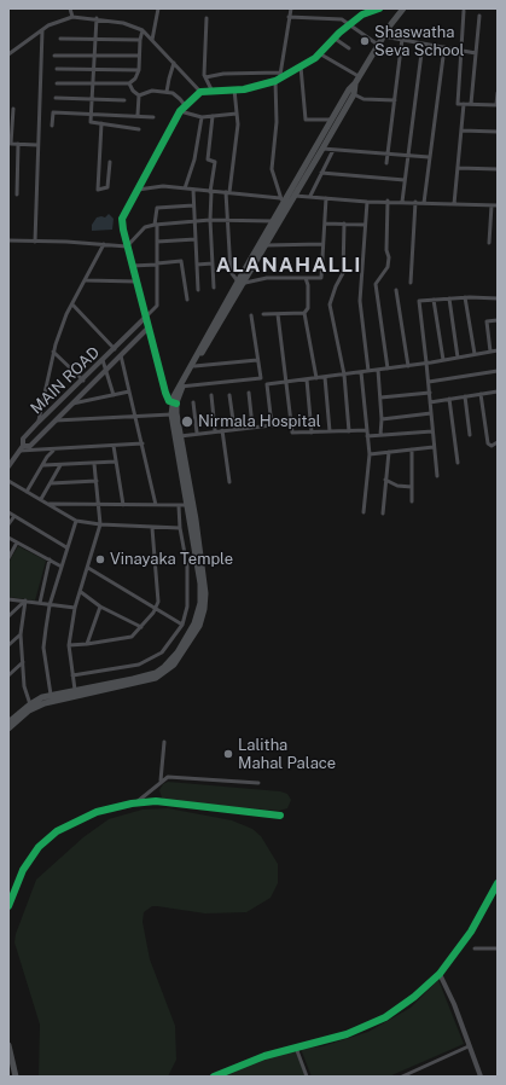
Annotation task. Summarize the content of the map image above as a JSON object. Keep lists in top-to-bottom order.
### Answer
{
  "streets": {
    "street": ["MAIN ROAD"]
  },
  "districts": ["ALANAHALLI"],
  "places": [
    "Shaswatha Seva School",
    "Nirmala Hospital",
    "Vinayaka Temple",
    "Lalitha Mahal Palace"
  ]
}
